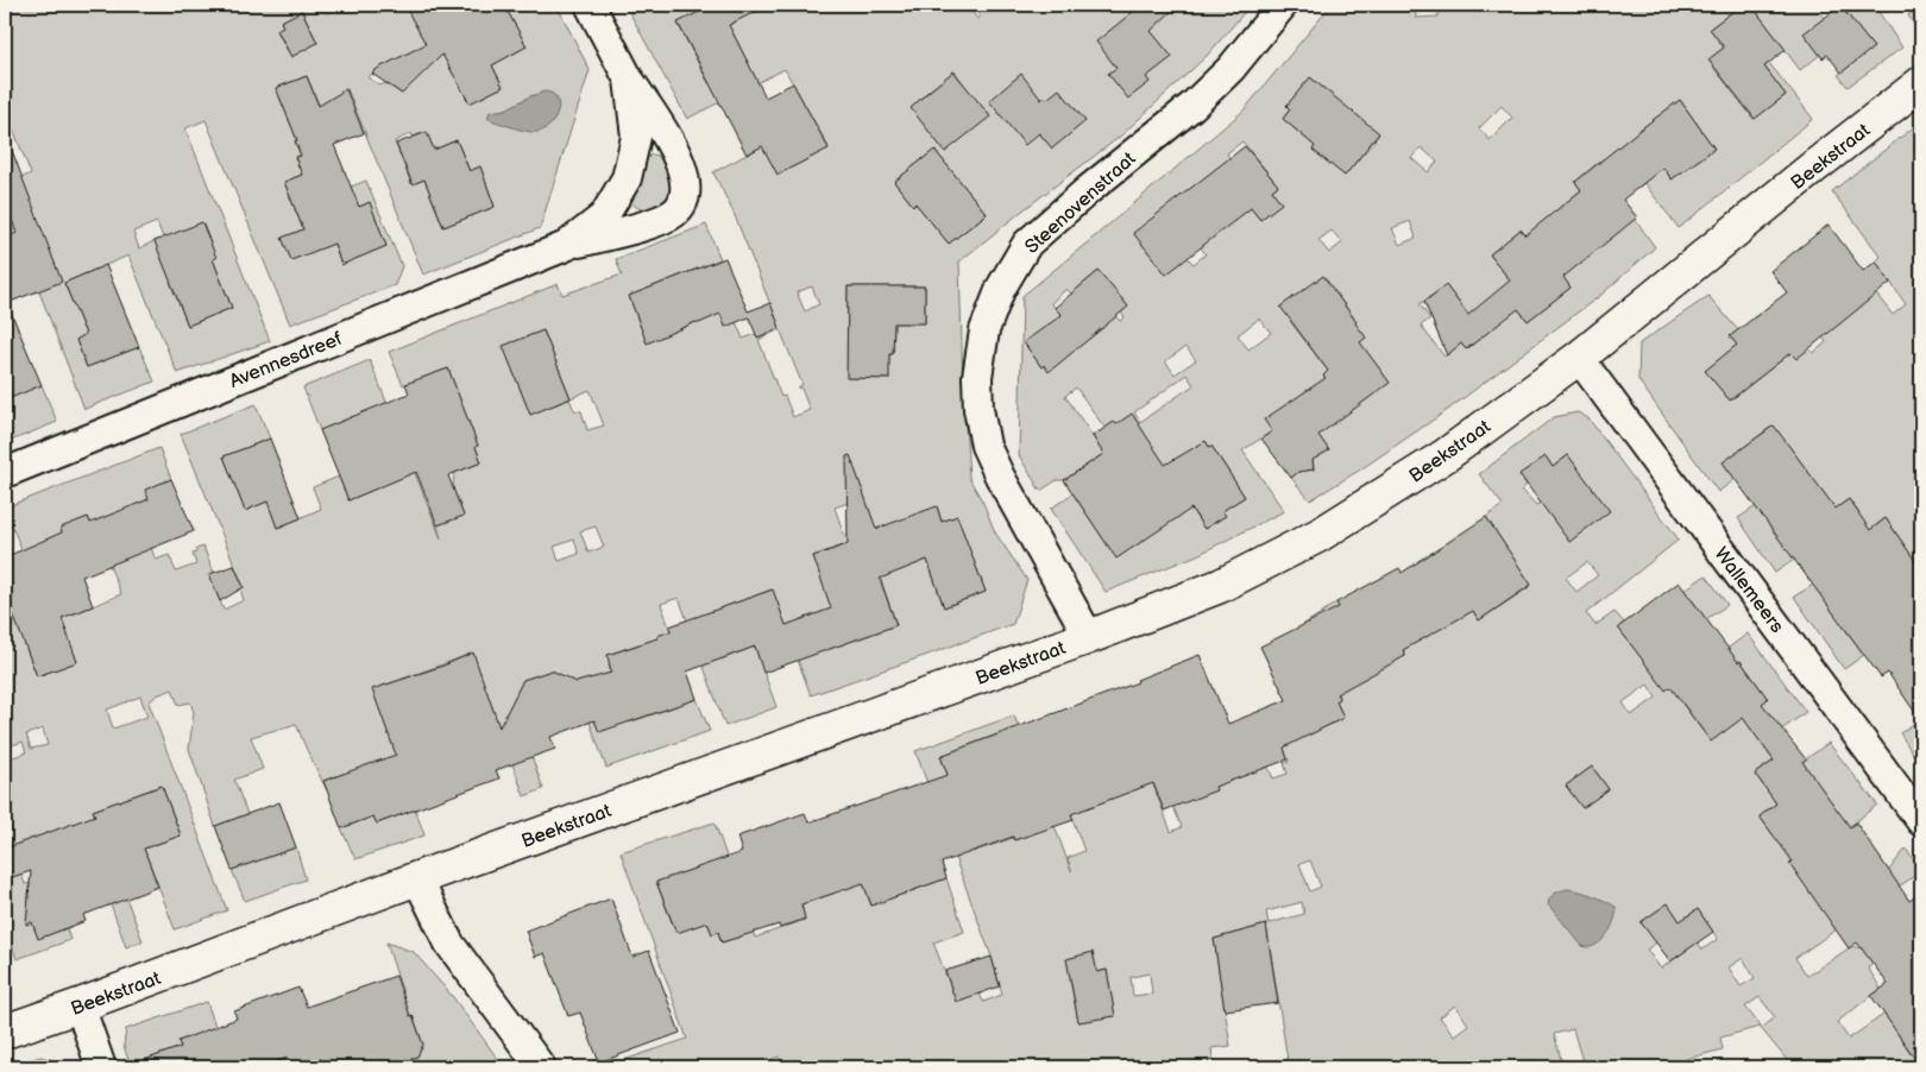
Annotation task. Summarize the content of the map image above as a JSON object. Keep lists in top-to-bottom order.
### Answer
{
  "streets": {
    "street": [
      "Beekstraat",
      "Steenovenstraat",
      "Avennesdreef",
      "Wallemeers"
    ]
  },
  "crossings": [
    ["Beekstraat", "Steenovenstraat"],
    ["Beekstraat", "Wallemeers"]
  ]
}
